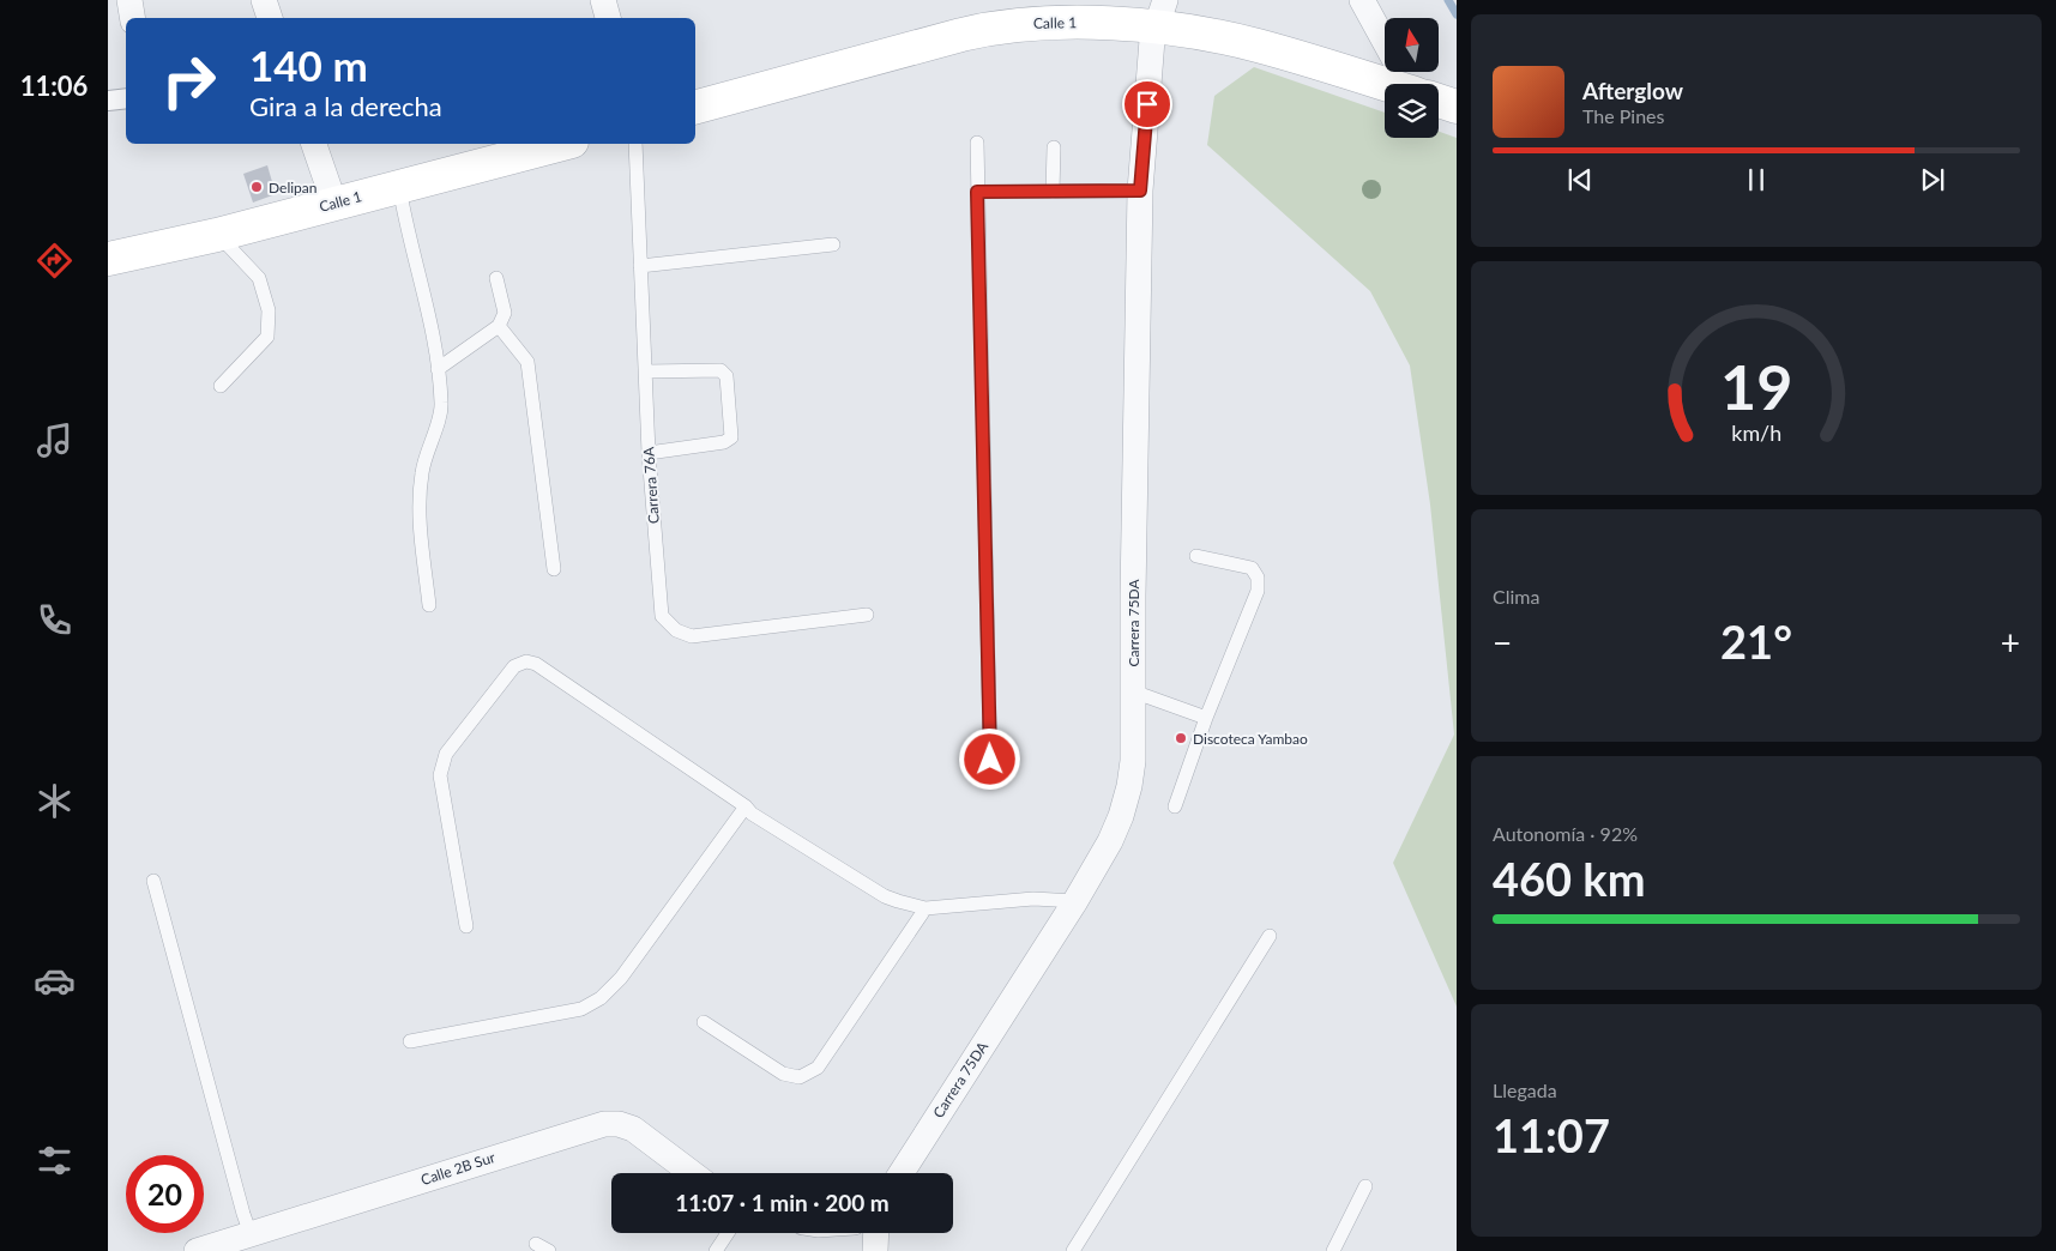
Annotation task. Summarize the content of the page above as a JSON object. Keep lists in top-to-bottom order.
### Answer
{
  "streets": {
    "main road": ["Calle 1"],
    "street": ["Carrera 75DA", "Calle 2B Sur"],
    "lane": ["Carrera 76A"]
  },
  "crossings": [
    ["Calle 1", "Carrera 75DA"]
  ],
  "places": ["Delipan", "Discoteca Yambao"],
  "north": "top",
  "page": {
    "tabs": "11:06",
    "turn": ["140 m", "Gira a la derecha"],
    "song": ["Afterglow", "The Pines"],
    "tile": [
      "Clima",
      ["Autonomía · 92%", "460 km"],
      ["Llegada", "11:07"]
    ],
    "heat": ["−", "21°", "+"],
    "limit": "20",
    "trip": "11:07 · 1 min · 200 m",
    "gauge": ["19", "km/h"]
  }
}
